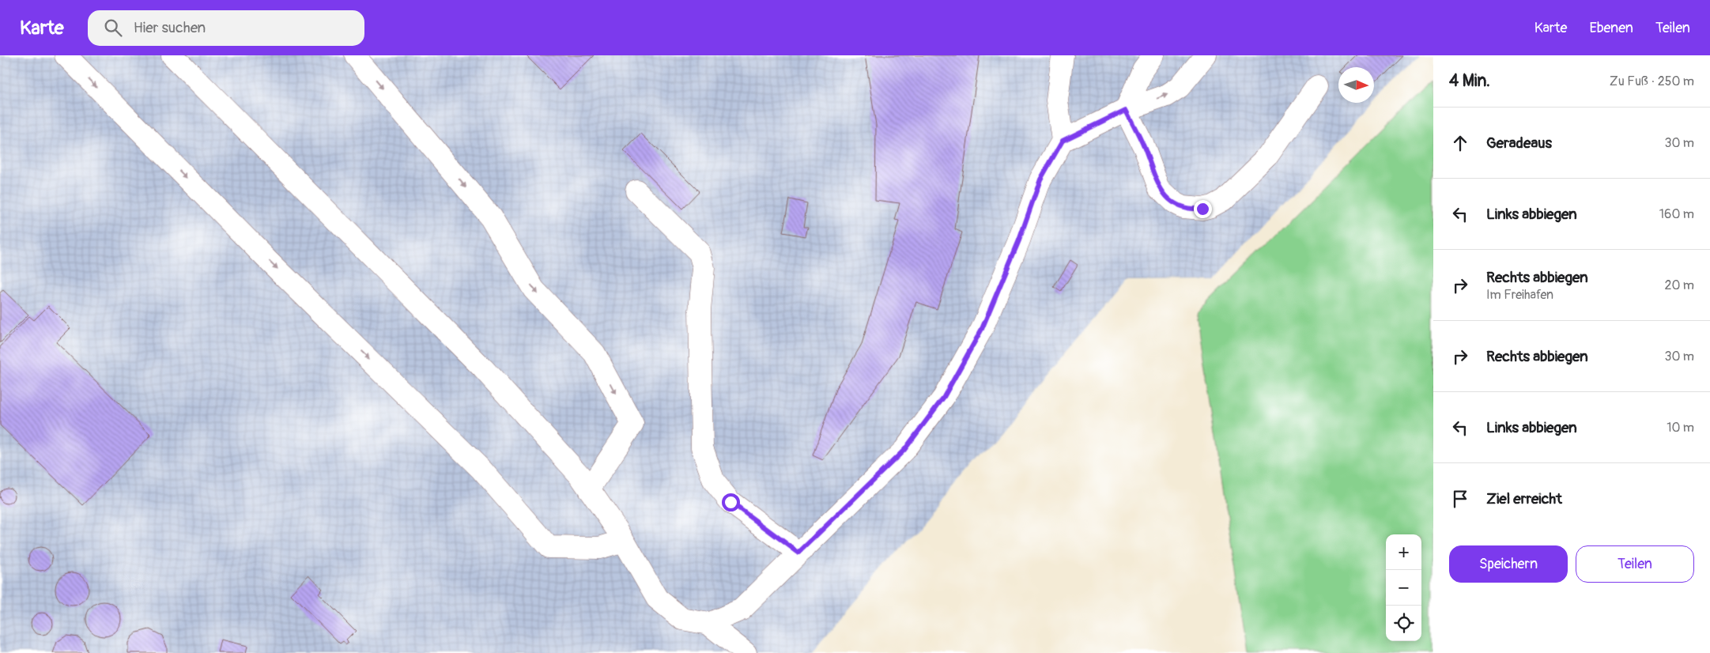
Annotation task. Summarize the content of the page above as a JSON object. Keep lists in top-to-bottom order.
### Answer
{
  "north": "right",
  "page": {
    "header": "Karte",
    "search": "Hier suchen",
    "nav": ["Karte", "Ebenen", "Teilen"],
    "heading": ["4 Min.", "Zu Fuß · 250 m"],
    "list": [
      ["Geradeaus", "30 m"],
      ["Links abbiegen", "160 m"],
      ["Rechts abbiegen", "Im Freihafen", "20 m"],
      ["Rechts abbiegen", "30 m"],
      ["Links abbiegen", "10 m"],
      "Ziel erreicht"
    ],
    "buttons": ["Speichern", "Teilen"],
    "map_buttons": ["+", "−"]
  }
}
